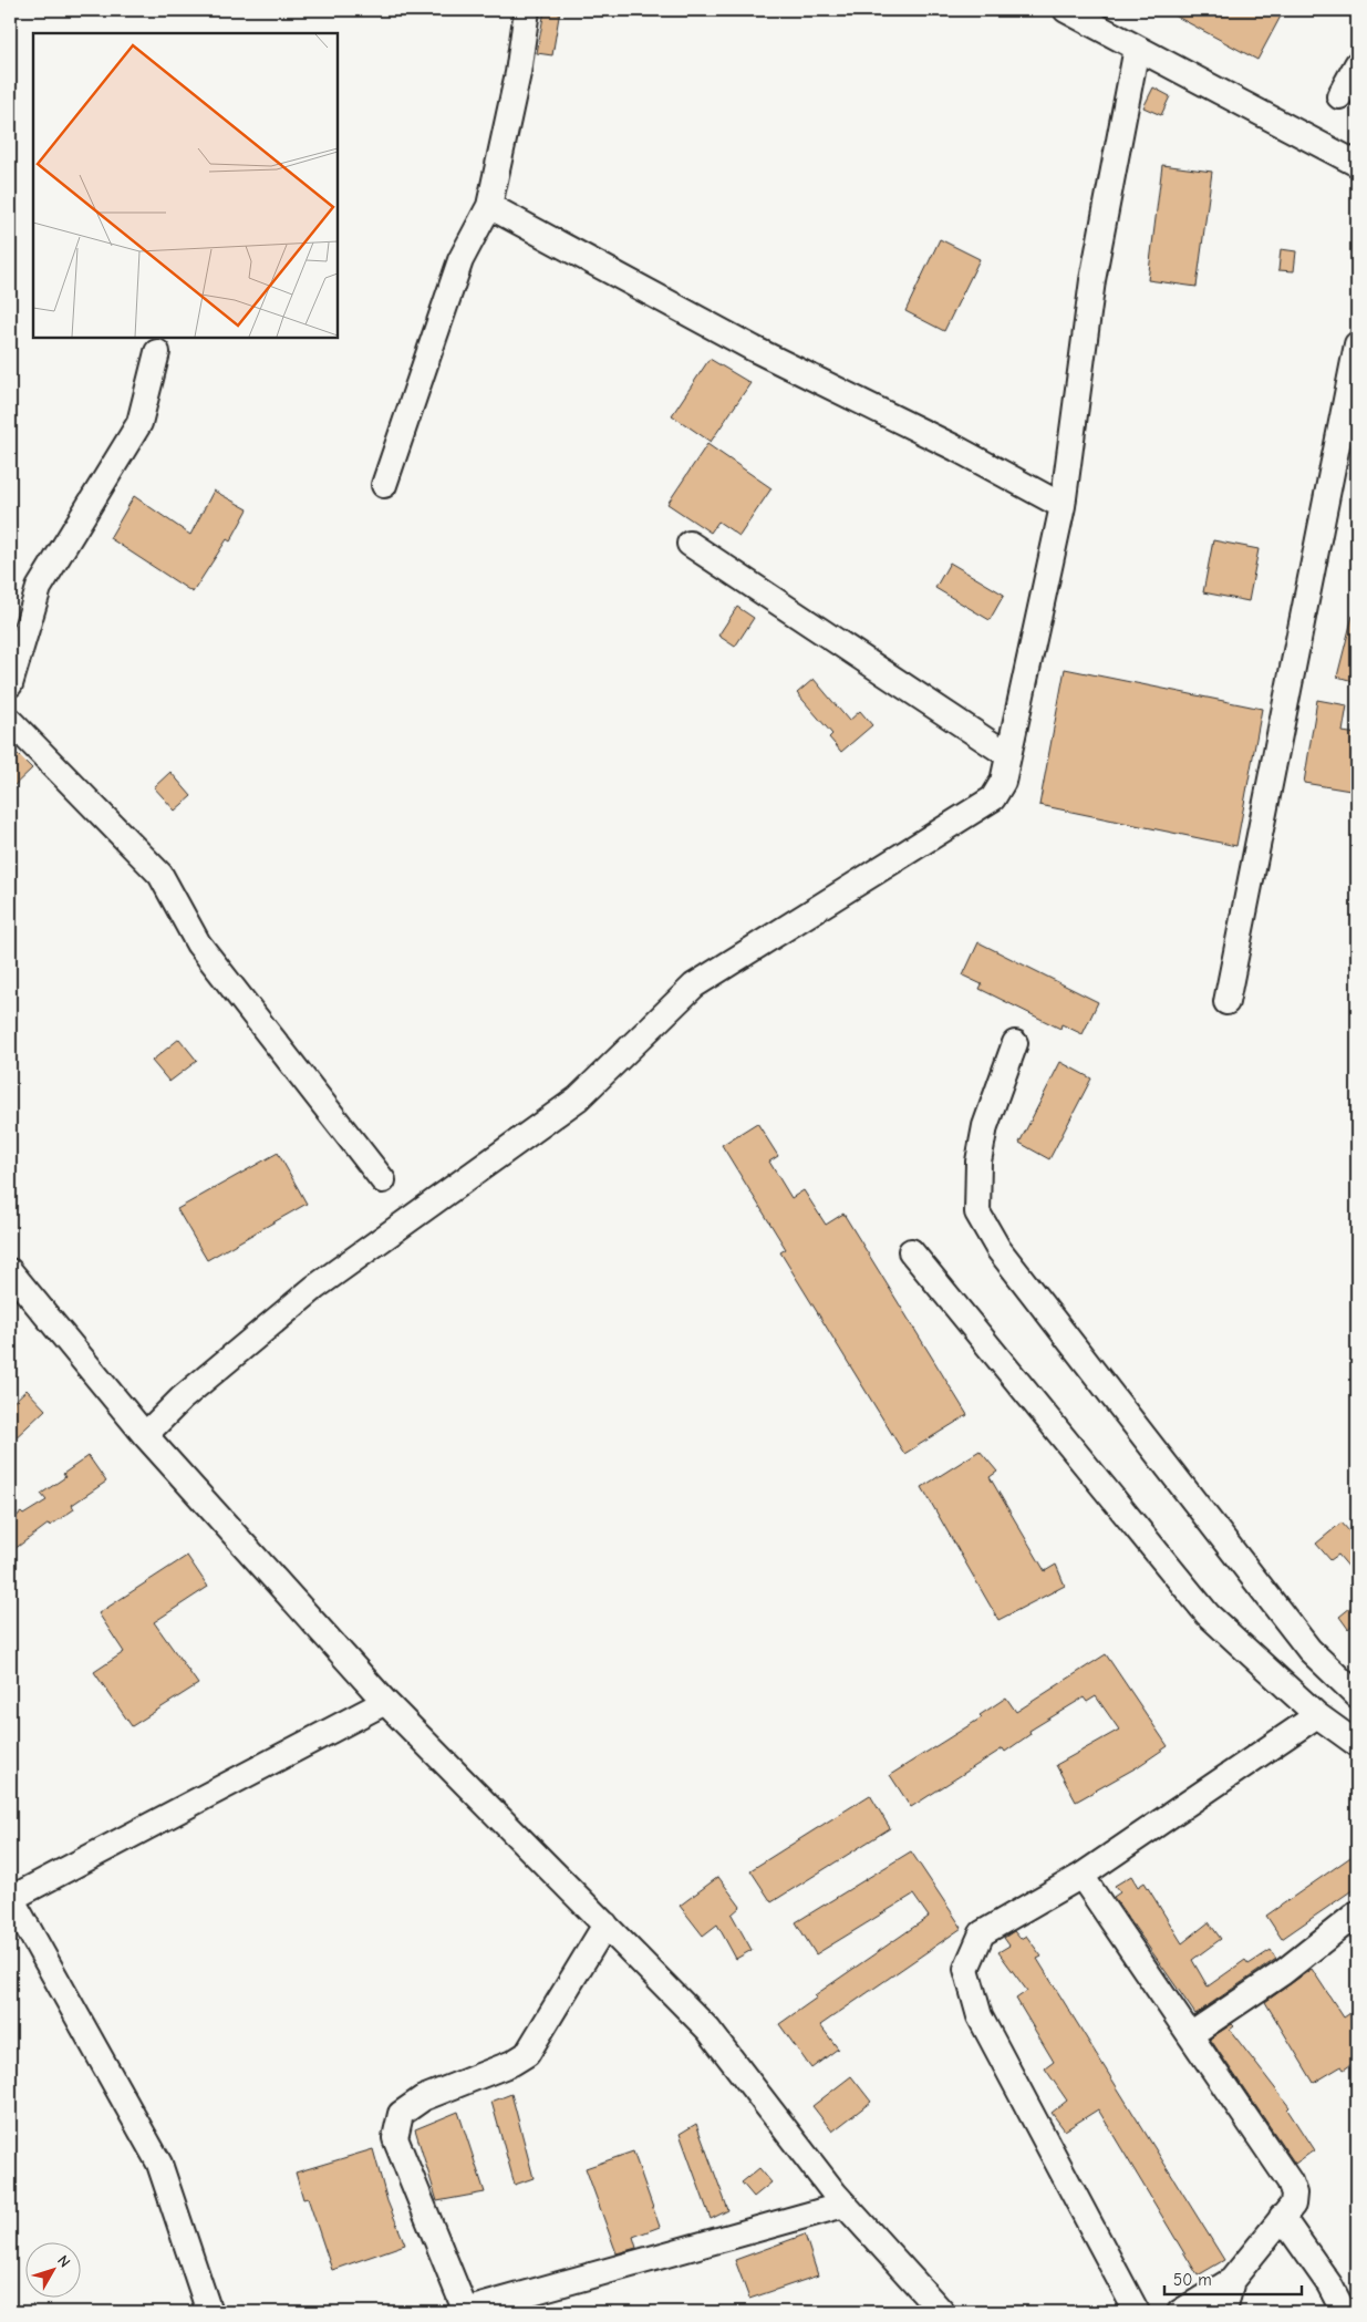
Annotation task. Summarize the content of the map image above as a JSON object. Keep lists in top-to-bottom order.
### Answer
{
  "scale_bar": "50 m",
  "north": "top right"
}
